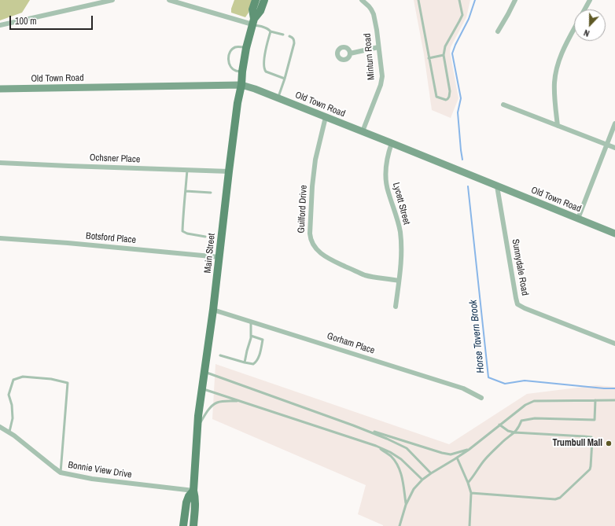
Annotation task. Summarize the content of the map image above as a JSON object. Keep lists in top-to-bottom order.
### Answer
{
  "streets": {
    "main road": ["Old Town Road", "Main Street"],
    "street": [
      "Minturn Road",
      "Ochsner Place",
      "Lycett Street",
      "Guilford Drive",
      "Botsford Place",
      "Sunnydale Road",
      "Gorham Place",
      "Bonnie View Drive"
    ]
  },
  "crossings": [
    ["Minturn Road", "Old Town Road"],
    ["Old Town Road", "Lycett Street"],
    ["Old Town Road", "Guilford Drive"],
    ["Old Town Road", "Main Street"],
    ["Old Town Road", "Sunnydale Road"],
    ["Ochsner Place", "Main Street"],
    ["Lycett Street", "Guilford Drive"],
    ["Botsford Place", "Main Street"],
    ["Main Street", "Gorham Place"],
    ["Main Street", "Bonnie View Drive"]
  ],
  "water": ["Horse Tavern Brook"],
  "places": ["Trumbull Mall"],
  "scale_bar": "100 m",
  "north": "bottom"
}
